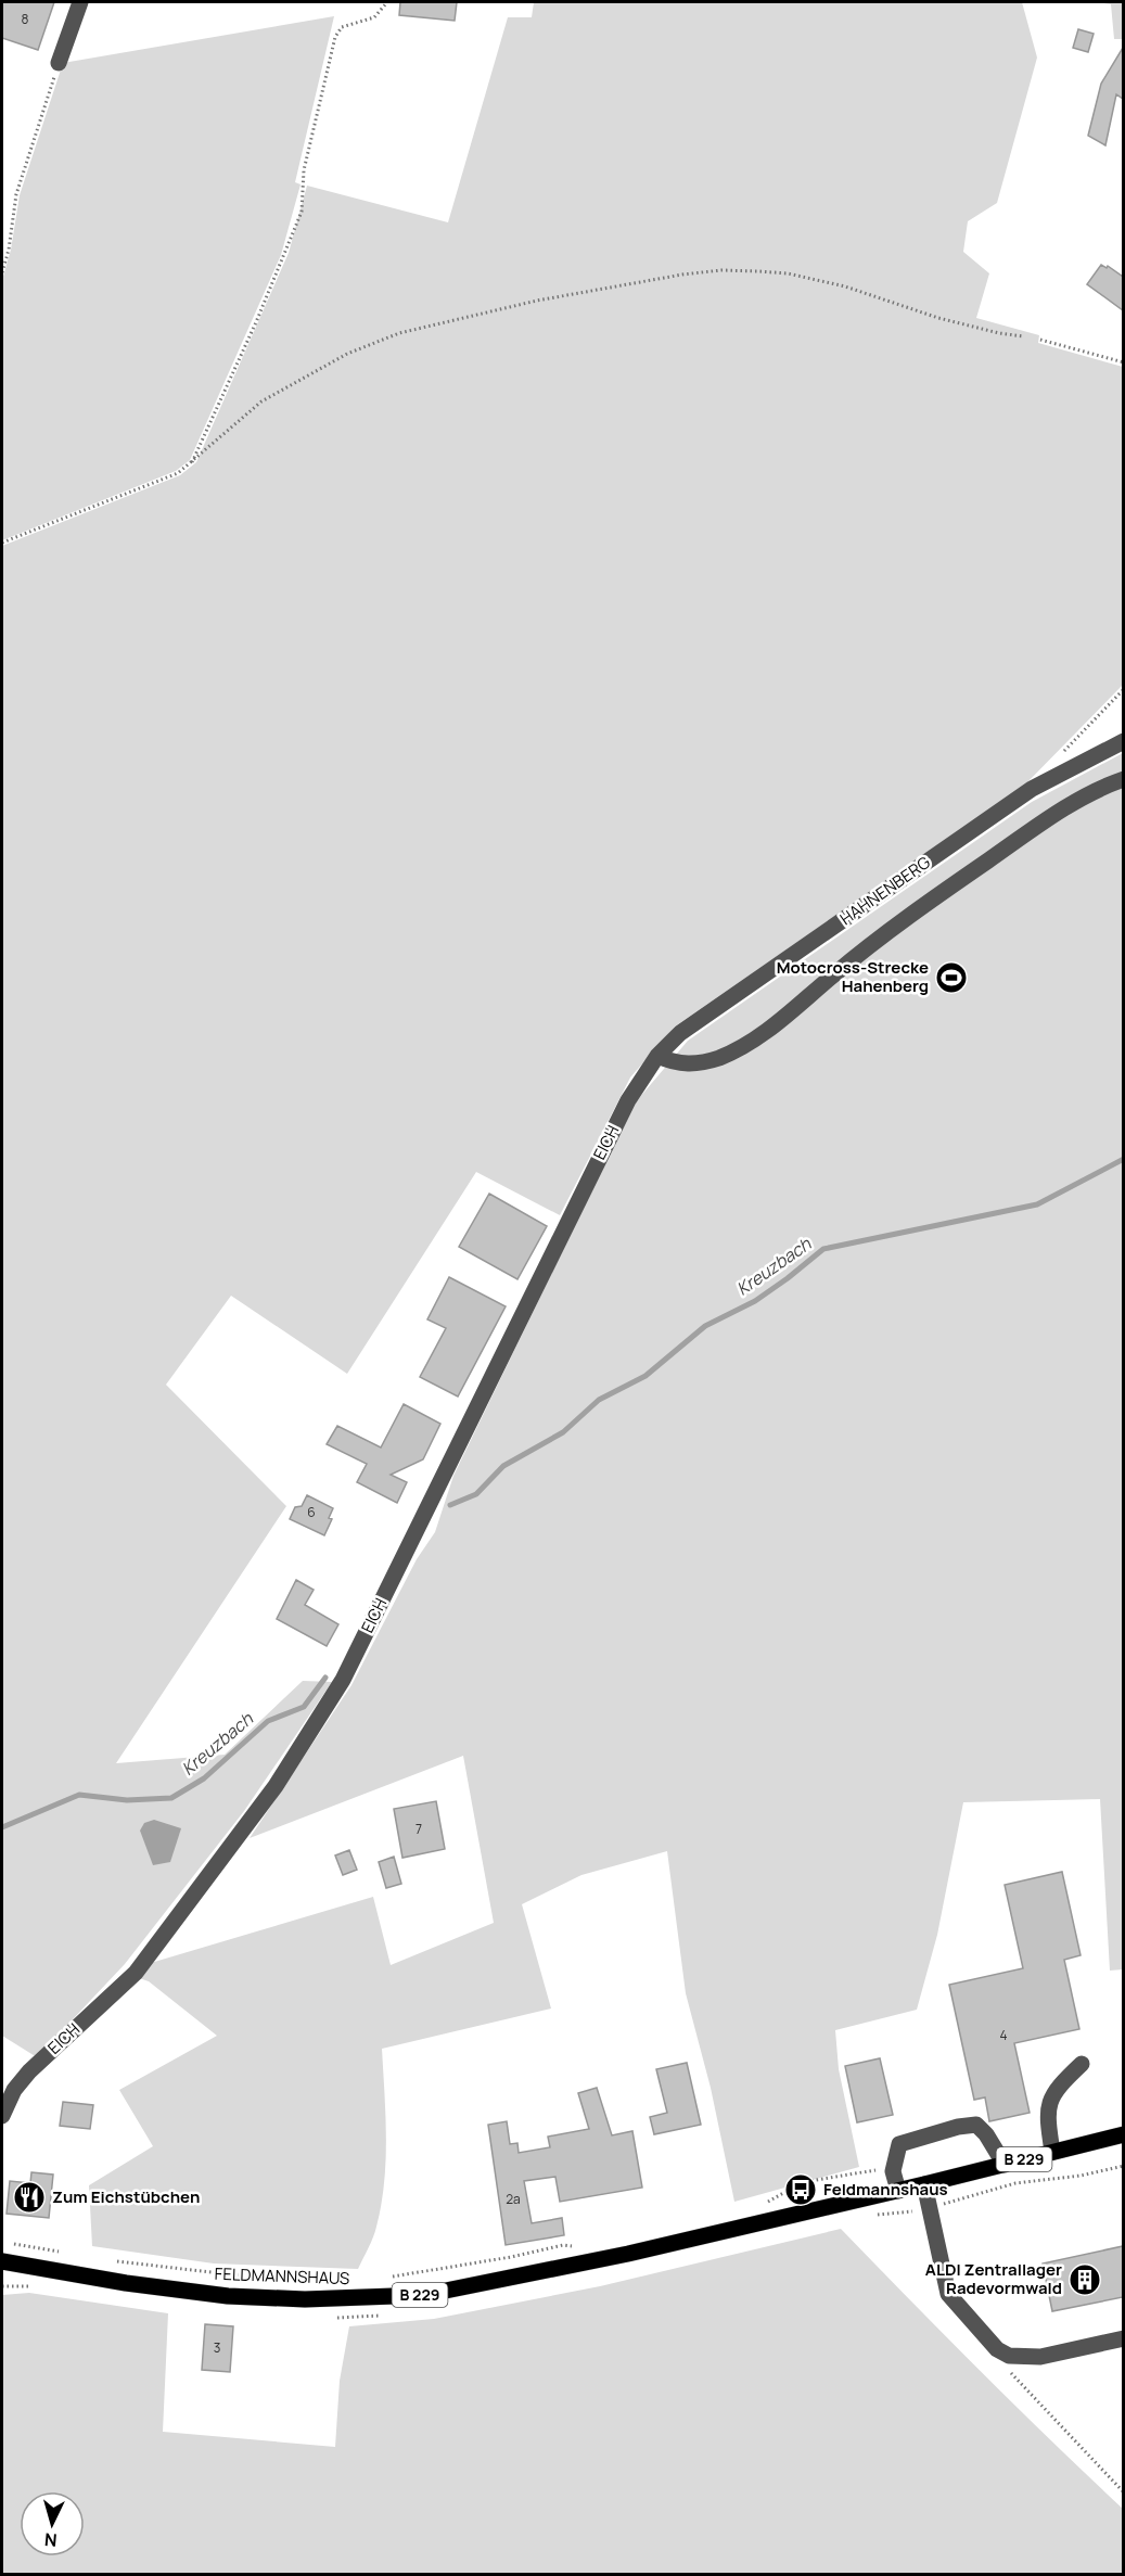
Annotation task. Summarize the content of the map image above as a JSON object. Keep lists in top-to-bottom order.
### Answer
{
  "streets": {
    "main road": ["B 229", "FELDMANNSHAUS"],
    "street": ["HAHNENBERG", "EICH"]
  },
  "crossings": [
    ["HAHNENBERG", "EICH"]
  ],
  "water": ["Kreuzbach"],
  "places": {
    "sports": ["Motocross-Strecke Hahenberg"],
    "bus stop": ["Feldmannshaus"],
    "restaurant": ["Zum Eichstübchen"],
    "building": ["ALDI Zentrallager Radevormwald"]
  },
  "house_numbers": [
    "8",
    "6",
    "7",
    "4",
    "2a",
    "3"
  ],
  "north": "bottom"
}
